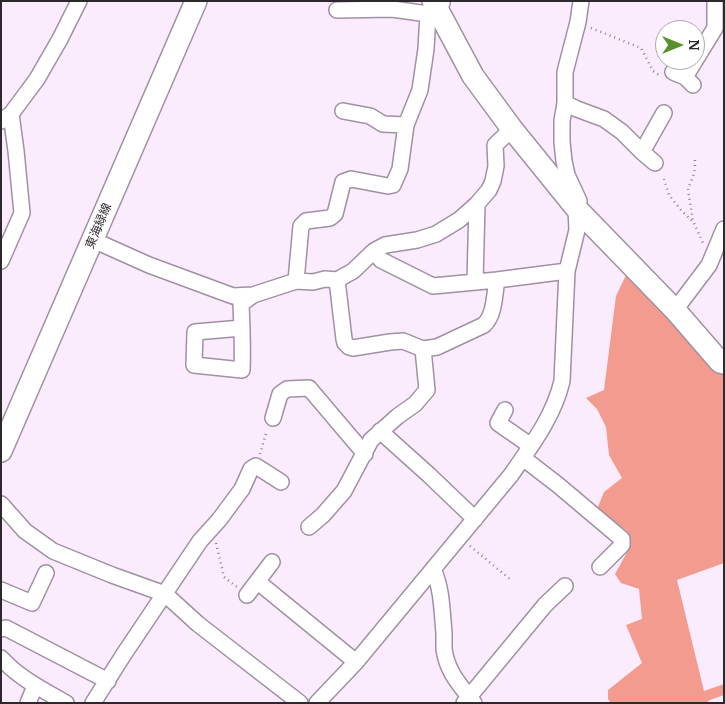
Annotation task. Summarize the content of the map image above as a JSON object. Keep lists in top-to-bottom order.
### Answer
{
  "streets": {
    "main road": ["東海緑線"]
  },
  "north": "right"
}
